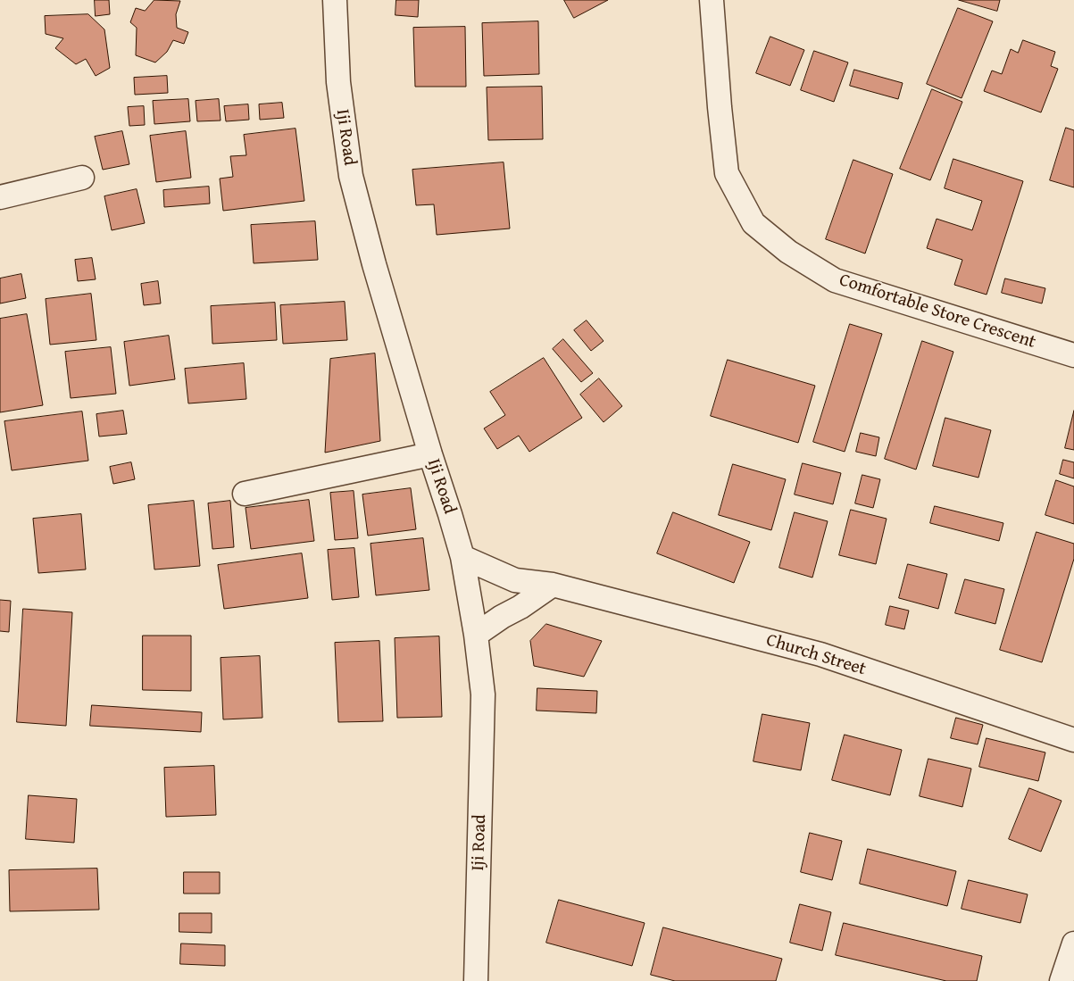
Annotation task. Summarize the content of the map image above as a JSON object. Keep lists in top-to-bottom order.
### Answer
{
  "streets": {
    "street": ["Iji Road", "Comfortable Store Crescent", "Church Street"]
  },
  "crossings": [
    ["Iji Road", "Church Street"]
  ]
}
